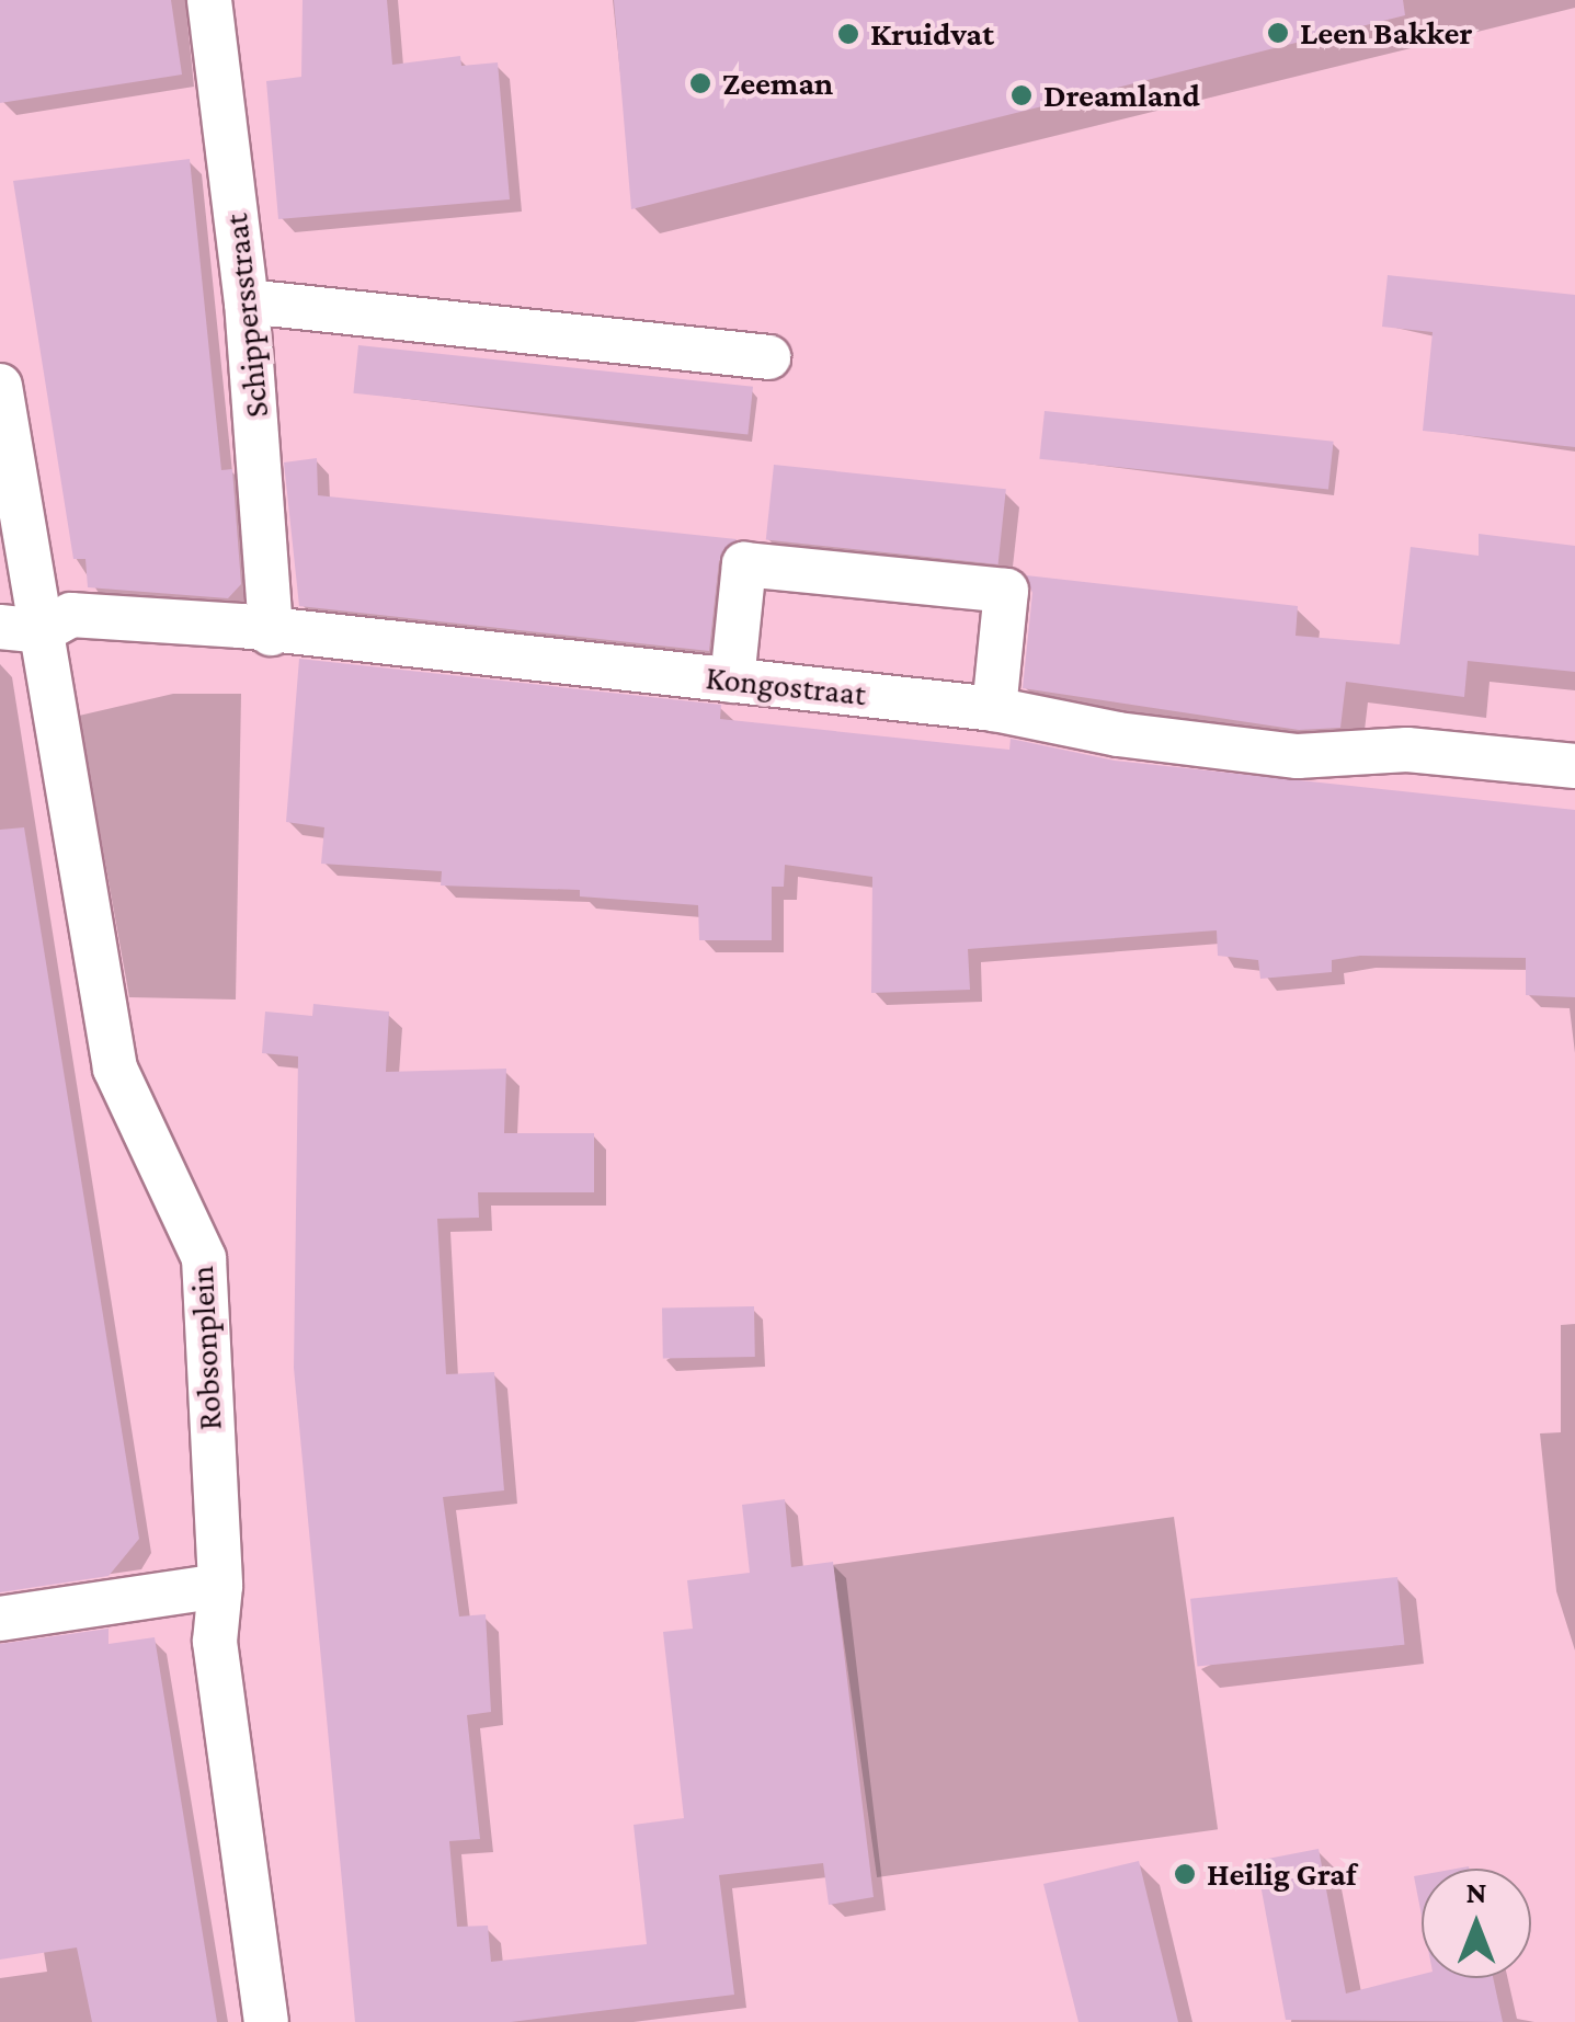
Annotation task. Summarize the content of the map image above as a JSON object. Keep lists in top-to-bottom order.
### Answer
{
  "streets": {
    "street": ["Schippersstraat", "Kongostraat", "Robsonplein"]
  },
  "crossings": [
    ["Schippersstraat", "Kongostraat"],
    ["Kongostraat", "Robsonplein"]
  ],
  "places": [
    "Leen Bakker",
    "Kruidvat",
    "Zeeman",
    "Dreamland",
    "Heilig Graf"
  ],
  "north": "top"
}
